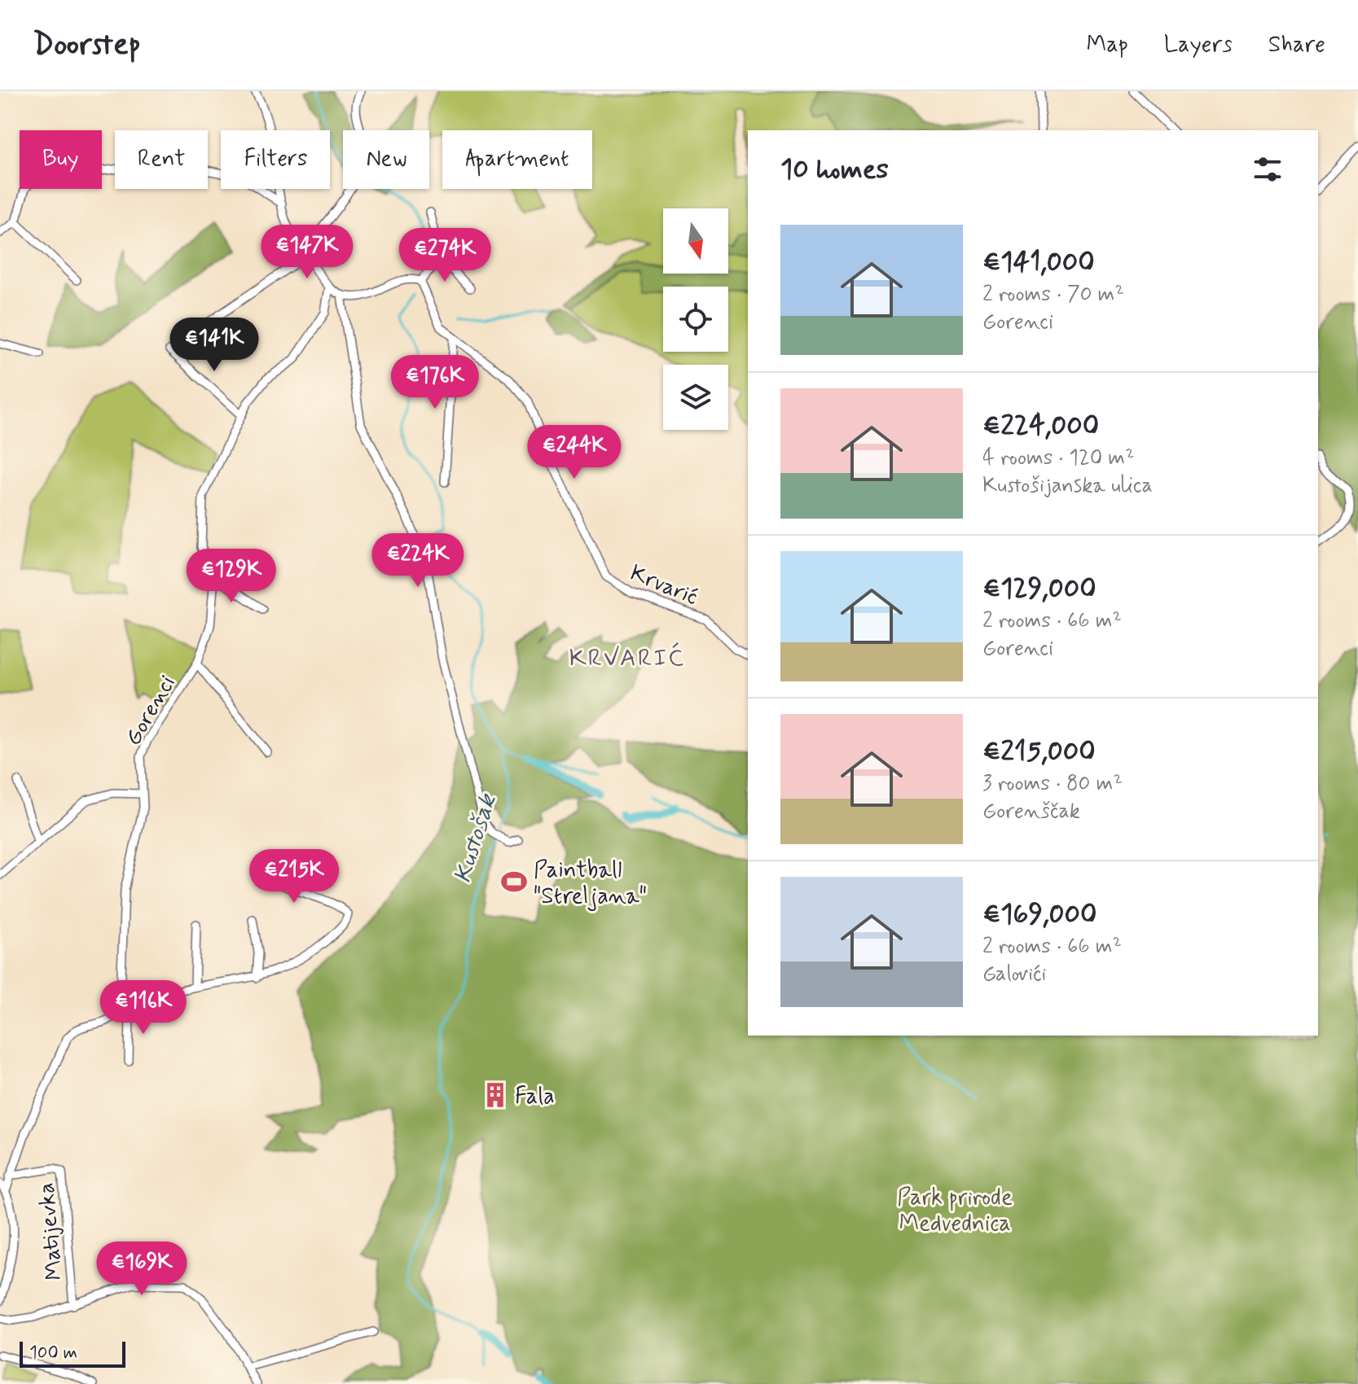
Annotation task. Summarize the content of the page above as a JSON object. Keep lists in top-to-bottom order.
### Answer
{
  "streets": {
    "street": ["Krvarić", "Gorenci", "Matijevka"]
  },
  "districts": ["KRVARIĆ"],
  "water": ["Kustošak"],
  "parks": ["Park prirode Medvednica"],
  "places": {
    "sports": ["Paintball \"Streljana\""],
    "building": ["Fala"]
  },
  "scale_bar": "100 m",
  "north": "bottom",
  "page": {
    "header": "Doorstep",
    "nav": ["Map", "Layers", "Share"],
    "chip": [
      "Buy",
      "Rent",
      "Filters",
      "New",
      "Apartment"
    ],
    "heading": "10 homes",
    "list": [
      {
        "name": "€141,000",
        "note": "2 rooms · 70 m² · Gorenci"
      },
      {
        "name": "€224,000",
        "note": "4 rooms · 120 m² · Kustošijanska ulica"
      },
      {
        "name": "€129,000",
        "note": "2 rooms · 66 m² · Gorenci"
      },
      {
        "name": "€215,000",
        "note": "3 rooms · 80 m² · Gorenščak"
      },
      {
        "name": "€169,000",
        "note": "2 rooms · 66 m² · Galovići"
      }
    ],
    "price": [
      "€147K",
      "€274K",
      "€141K",
      "€176K",
      "€244K",
      "€224K",
      "€129K",
      "€215K",
      "€116K",
      "€169K"
    ],
    "scale": "100 m"
  }
}
